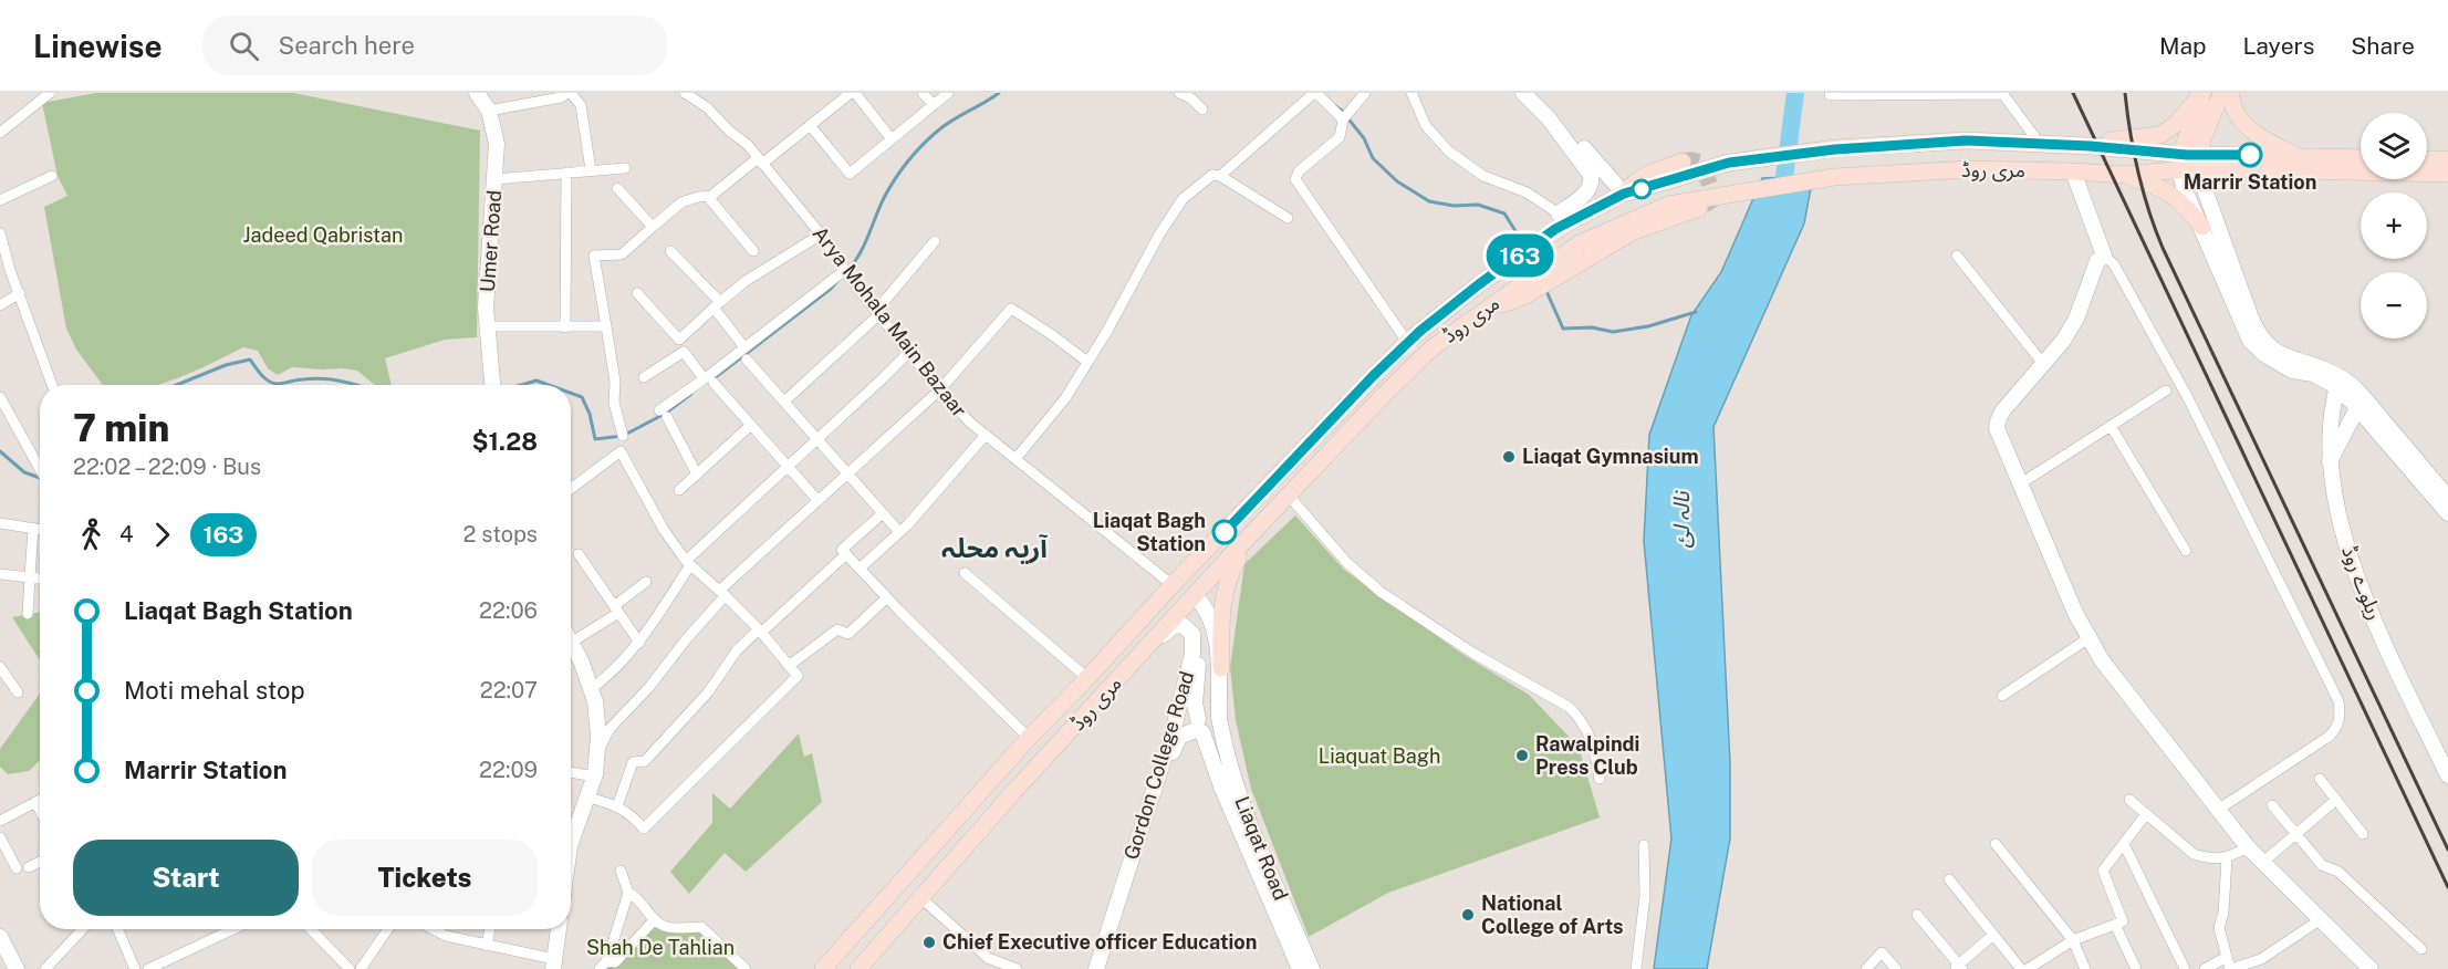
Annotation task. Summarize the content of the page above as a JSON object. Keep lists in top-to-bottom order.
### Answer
{
  "streets": {
    "main road": ["مری روڈ"],
    "street": [
      "Umer Road",
      "Arya Mohala Main Bazaar",
      "ریلوے روڈ",
      "Gordon College Road",
      "Liaqat Road"
    ]
  },
  "crossings": [
    ["مری روڈ", "Arya Mohala Main Bazaar"],
    ["مری روڈ", "Liaqat Road"],
    ["Gordon College Road", "Liaqat Road"]
  ],
  "districts": ["آریہ محلہ"],
  "water": ["نالہ لئ"],
  "parks": ["Jadeed Qabristan", "Liaquat Bagh", "Shah De Tahlian"],
  "places": [
    "Marrir Station",
    "Liaqat Gymnasium",
    "Liaqat Bagh Station",
    "Rawalpindi Press Club",
    "National College of Arts",
    "Chief Executive officer Education"
  ],
  "lines": ["bus line 163"],
  "page": {
    "header": "Linewise",
    "search": "Search here",
    "nav": ["Map", "Layers", "Share"],
    "on_map": "163",
    "map_buttons": ["+", "−"],
    "heading": ["7 min", "22:02 – 22:09 · Bus", "$1.28"],
    "legs": ["4", "163", "2 stops"],
    "list": [
      {
        "name": "Liaqat Bagh Station",
        "value": "22:06"
      },
      {
        "name": "Moti mehal stop",
        "value": "22:07"
      },
      {
        "name": "Marrir Station",
        "value": "22:09"
      }
    ],
    "buttons": ["Start", "Tickets"]
  }
}
